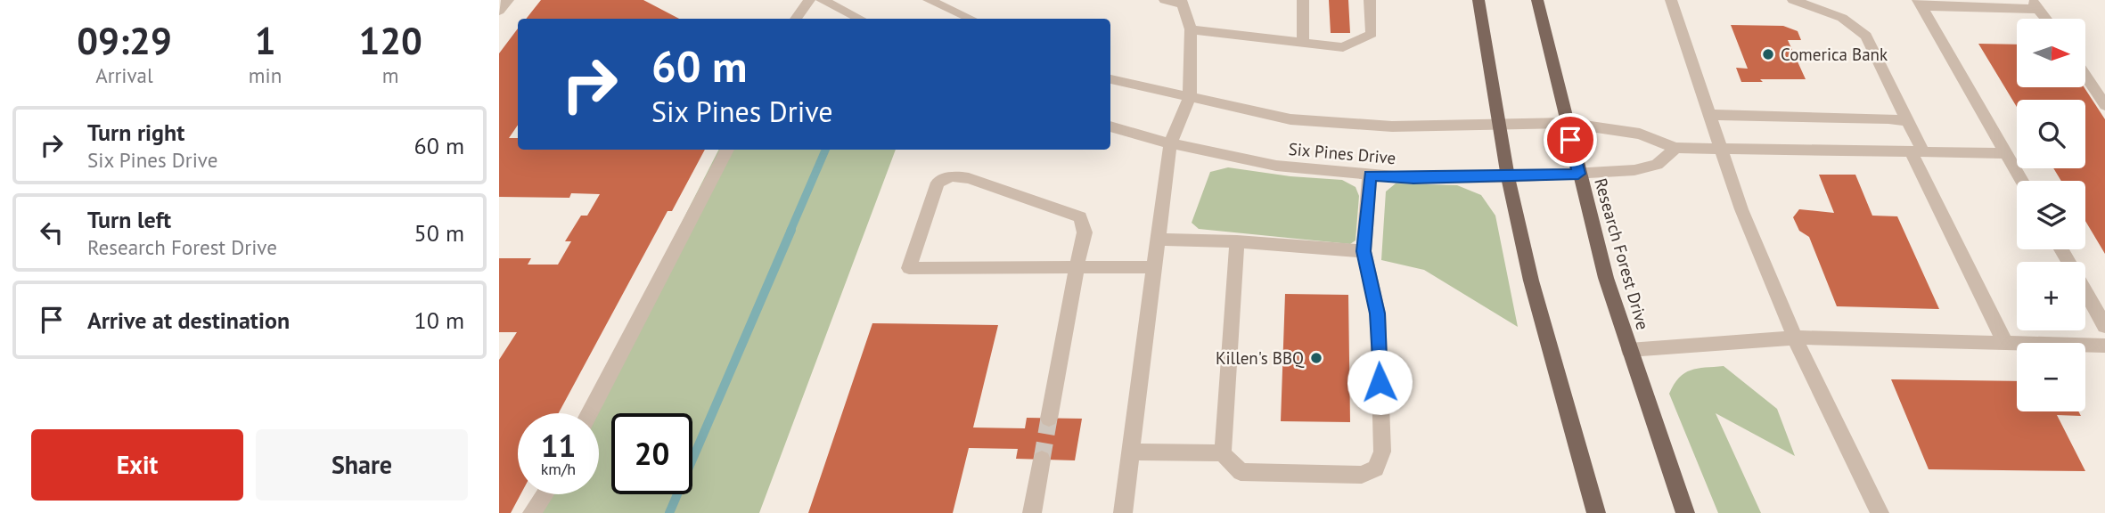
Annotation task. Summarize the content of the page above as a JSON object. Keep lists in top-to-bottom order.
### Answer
{
  "streets": {
    "main road": ["Research Forest Drive"],
    "street": ["Six Pines Drive"]
  },
  "crossings": [
    ["Six Pines Drive", "Research Forest Drive"]
  ],
  "places": ["Comerica Bank", "Killen's BBQ"],
  "north": "right",
  "page": {
    "eta": [
      "09:29",
      "Arrival",
      "1",
      "min",
      "120",
      "m"
    ],
    "map_buttons": ["+", "−"],
    "turn": ["60 m", "Six Pines Drive"],
    "list": [
      {
        "name": "Turn right",
        "note": "Six Pines Drive",
        "value": "60 m"
      },
      {
        "name": "Turn left",
        "note": "Research Forest Drive",
        "value": "50 m"
      },
      {
        "name": "Arrive at destination",
        "value": "10 m"
      }
    ],
    "speed": "11 km/h",
    "limit": "20",
    "buttons": ["Exit", "Share"]
  }
}
